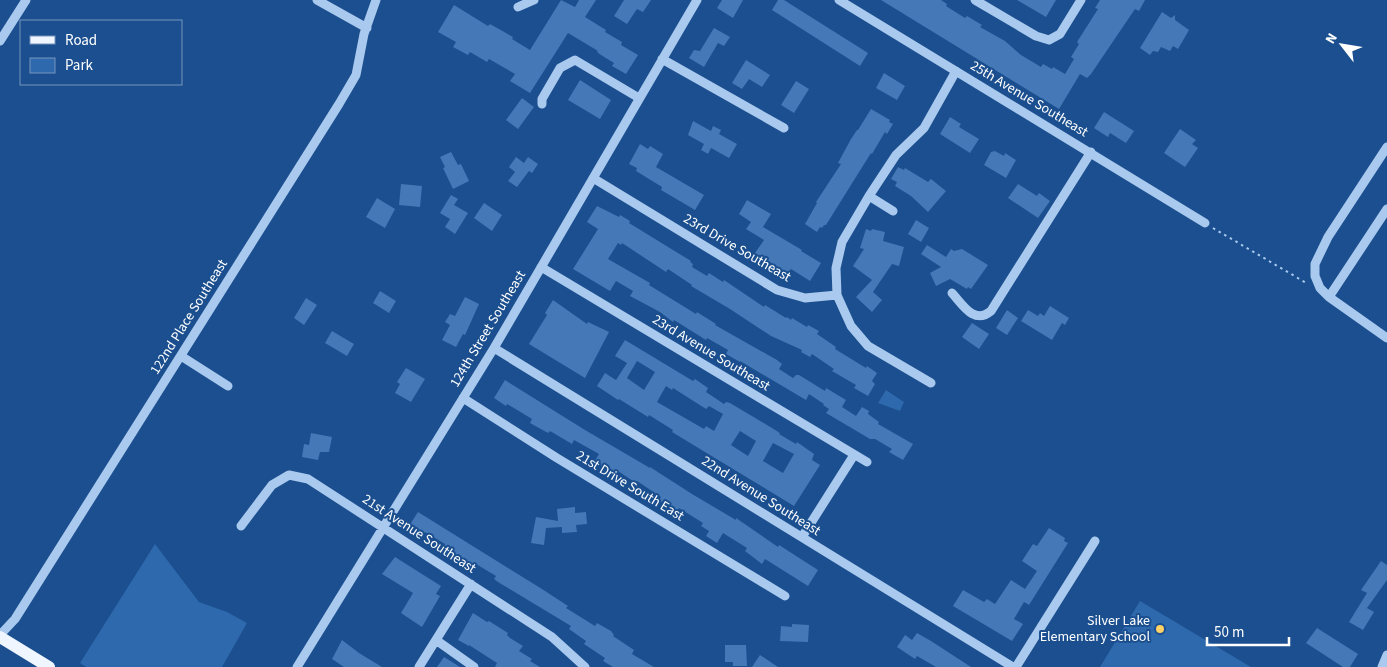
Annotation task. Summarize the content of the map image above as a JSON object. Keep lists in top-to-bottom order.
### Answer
{
  "streets": {
    "street": [
      "25th Avenue Southeast",
      "23rd Drive Southeast",
      "122nd Place Southeast",
      "124th Street Southeast",
      "23rd Avenue Southeast",
      "21st Drive South East",
      "22nd Avenue Southeast",
      "21st Avenue Southeast"
    ]
  },
  "crossings": [
    ["23rd Drive Southeast", "124th Street Southeast"],
    ["124th Street Southeast", "23rd Avenue Southeast"],
    ["124th Street Southeast", "21st Drive South East"],
    ["124th Street Southeast", "22nd Avenue Southeast"],
    ["124th Street Southeast", "21st Avenue Southeast"]
  ],
  "places": ["Silver Lake Elementary School"],
  "legend": ["Road", "Park"],
  "scale_bar": "50 m",
  "north": "top left"
}
